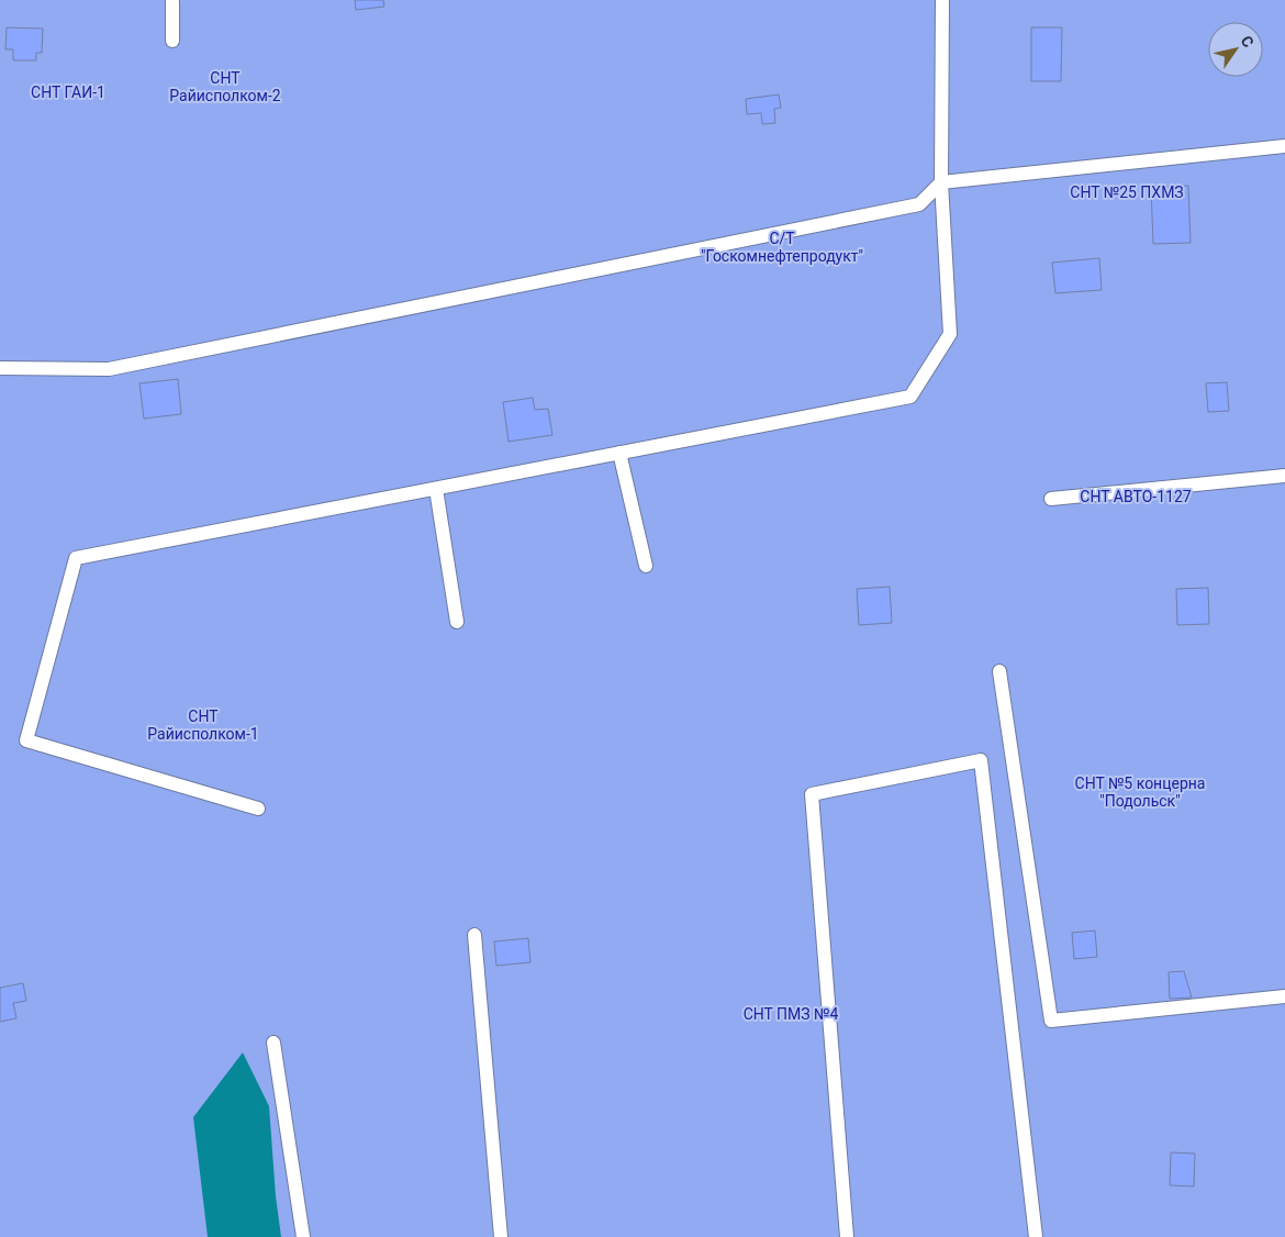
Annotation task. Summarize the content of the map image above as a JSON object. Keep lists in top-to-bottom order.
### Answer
{
  "parks": [
    "СНТ Райисполком-2",
    "СНТ ГАИ-1",
    "СНТ №25 ПХМЗ",
    "С/Т \"Госкомнефтепродукт\"",
    "СНТ АВТО-1127",
    "СНТ Райисполком-1",
    "СНТ №5 концерна \"Подольск\"",
    "СНТ ПМЗ №4"
  ],
  "north": "top right"
}
